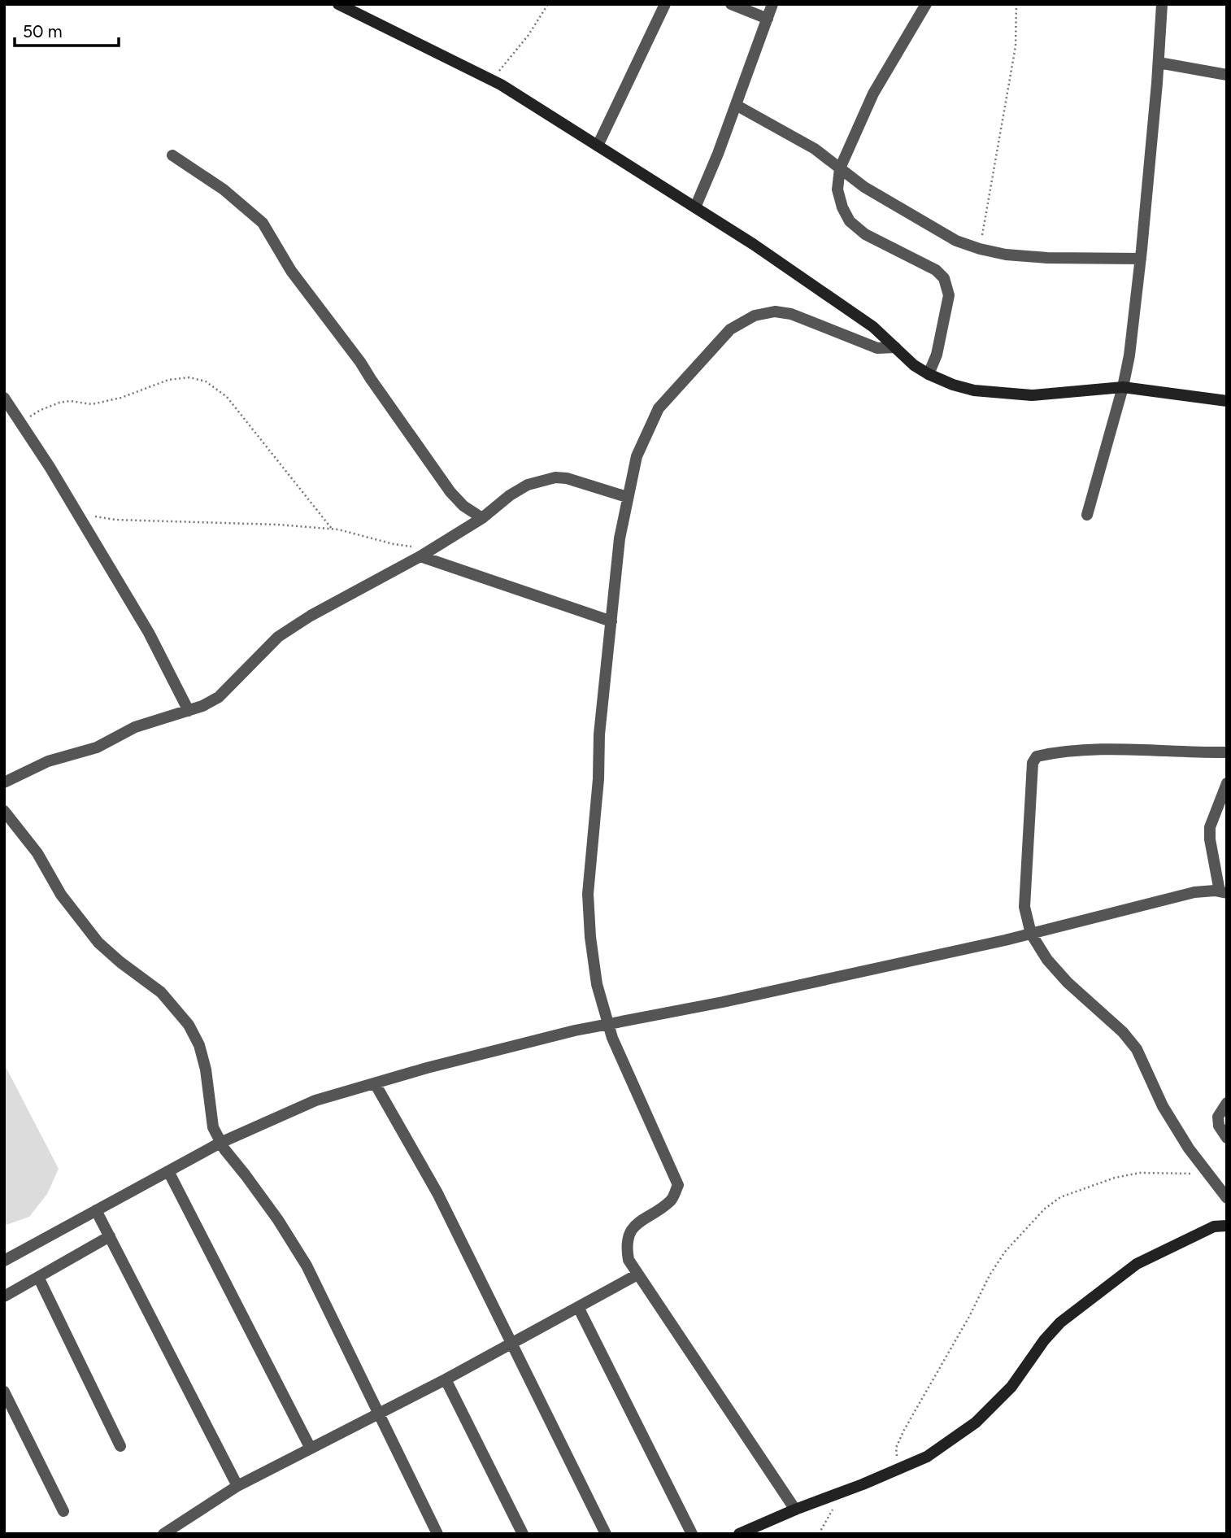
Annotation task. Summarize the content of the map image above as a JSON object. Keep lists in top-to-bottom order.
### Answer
{
  "scale_bar": "50 m"
}
